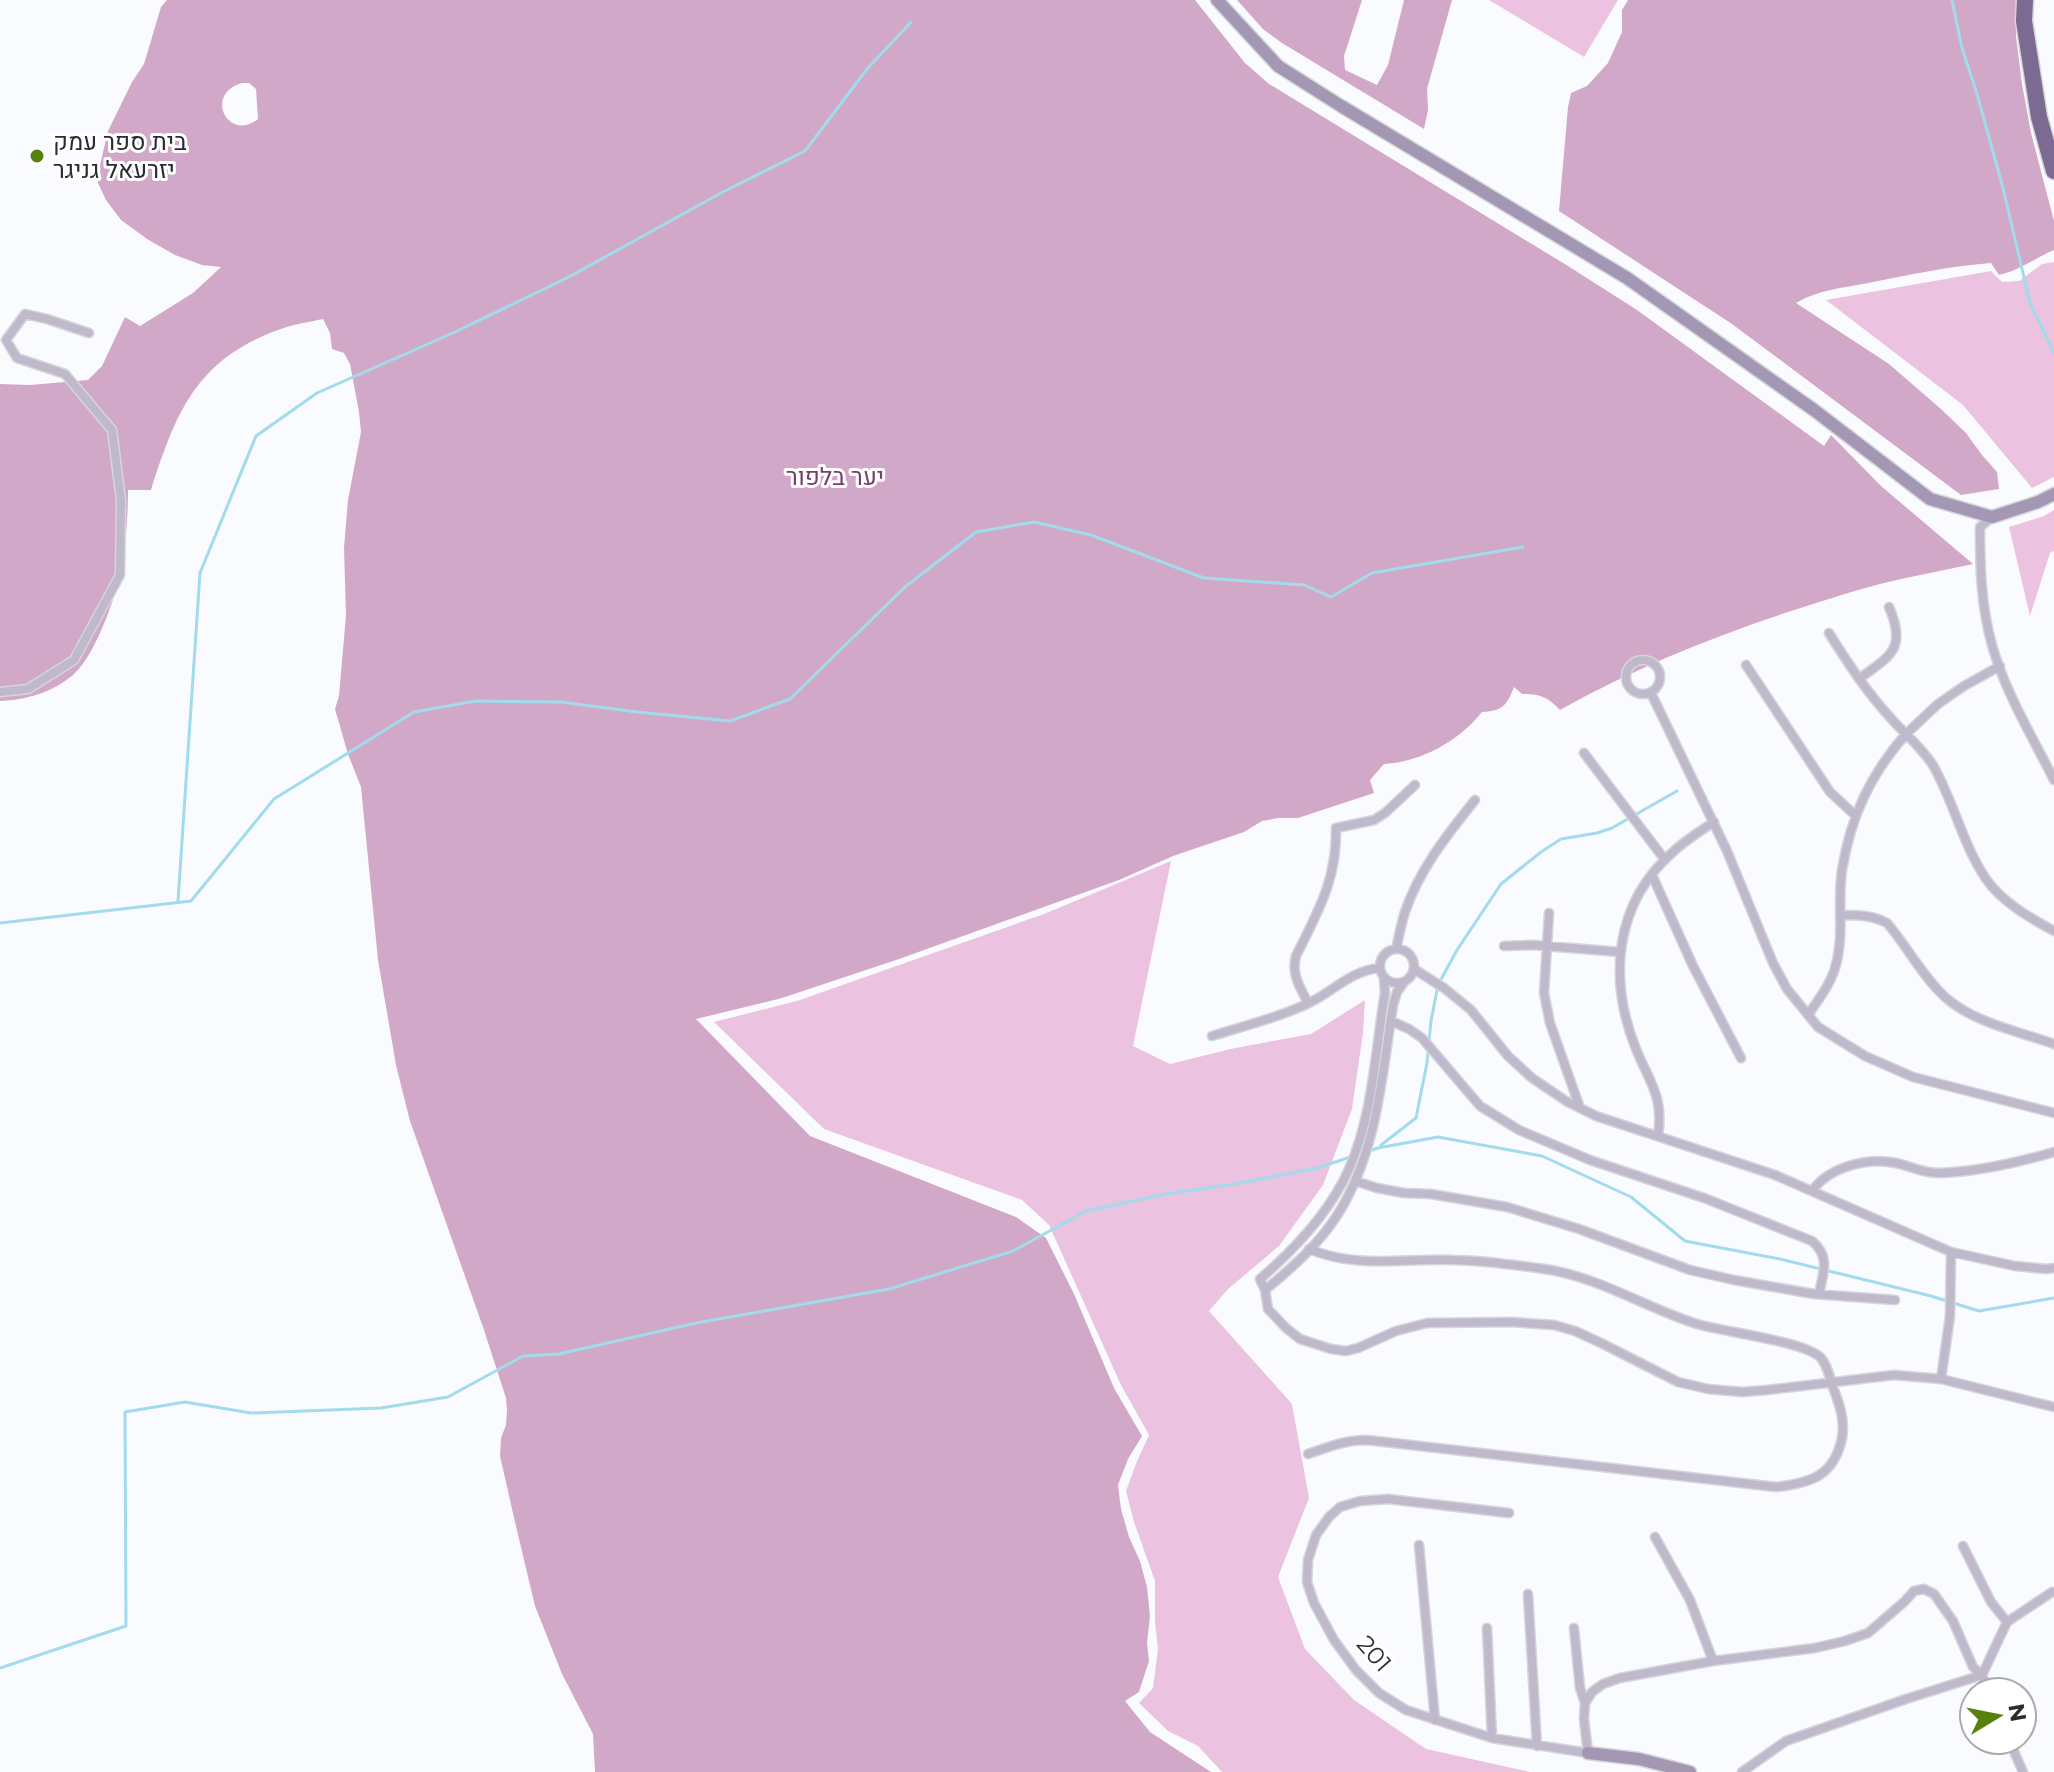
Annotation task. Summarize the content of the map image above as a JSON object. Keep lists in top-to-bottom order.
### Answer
{
  "streets": {
    "main road": ["201"]
  },
  "parks": ["יער בלפור"],
  "places": ["בית ספר עמק יזרעאל גניגר"],
  "north": "right"
}
